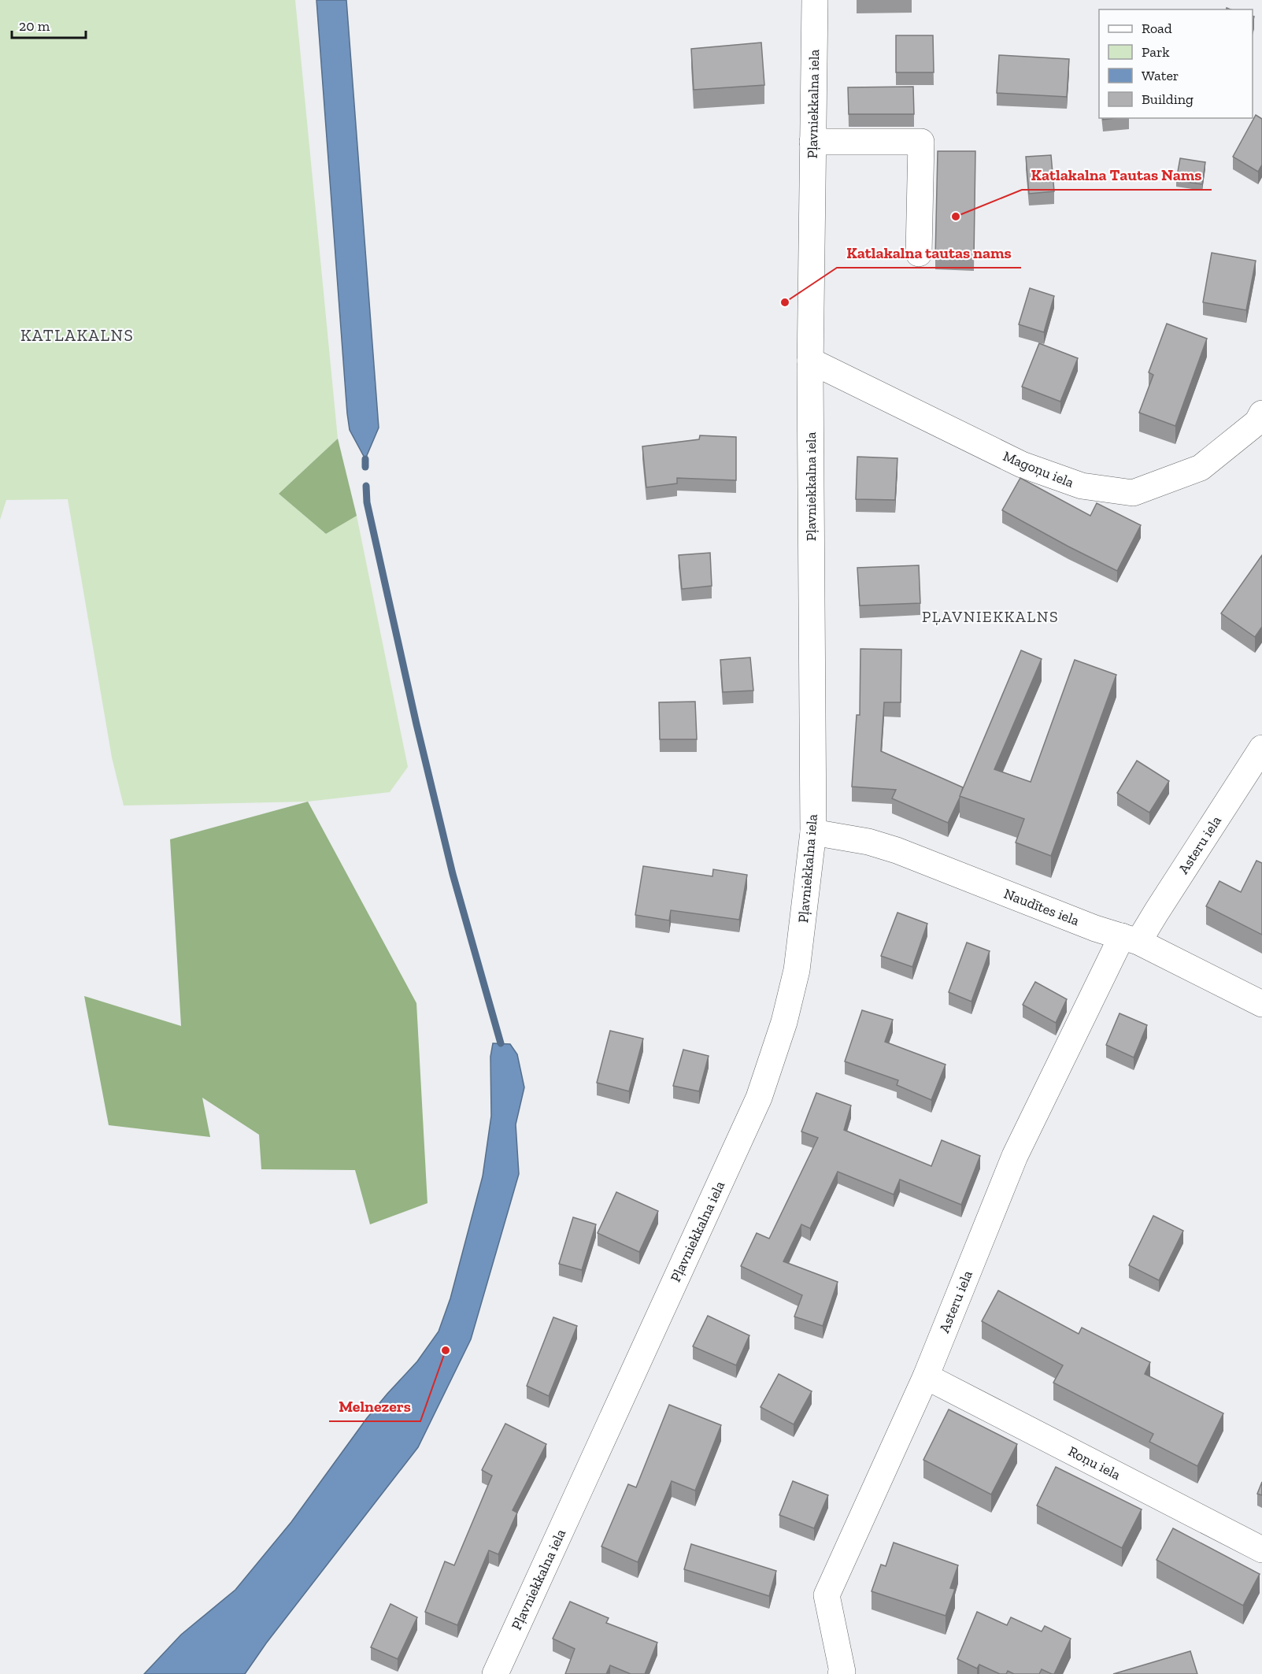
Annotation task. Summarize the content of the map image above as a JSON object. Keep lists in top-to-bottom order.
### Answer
{
  "streets": {
    "street": [
      "Pļavniekkalna iela",
      "Magoņu iela",
      "Asteru iela",
      "Naudītes iela",
      "Roņu iela"
    ]
  },
  "crossings": [
    ["Pļavniekkalna iela", "Magoņu iela"],
    ["Pļavniekkalna iela", "Naudītes iela"],
    ["Asteru iela", "Naudītes iela"],
    ["Asteru iela", "Roņu iela"]
  ],
  "districts": ["KATLAKALNS", "PĻAVNIEKKALNS"],
  "places": ["Katlakalna Tautas Nams", "Katlakalna tautas nams", "Melnezers"],
  "legend": [
    "Road",
    "Park",
    "Water",
    "Building"
  ],
  "scale_bar": "20 m"
}
